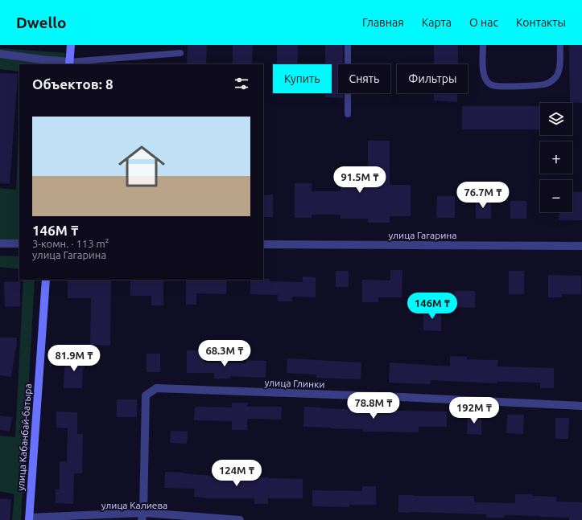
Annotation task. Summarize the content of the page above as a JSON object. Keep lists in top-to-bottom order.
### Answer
{
  "streets": {
    "main road": ["улица Кабанбай-батыра"],
    "street": ["улица Гагарина", "улица Глинки", "улица Калиева"]
  },
  "crossings": [
    ["улица Глинки", "улица Калиева"],
    ["улица Кабанбай-батыра", "улица Калиева"]
  ],
  "page": {
    "header": "Dwello",
    "nav": [
      "Главная",
      "Карта",
      "О нас",
      "Контакты"
    ],
    "chip": ["Купить", "Снять", "Фильтры"],
    "heading": "Объектов: 8",
    "map_buttons": ["+", "−"],
    "list": [
      {
        "name": "146M ₸",
        "note": "3-комн. · 113 m² · улица Гагарина"
      }
    ],
    "price": [
      "91.5M ₸",
      "76.7M ₸",
      "146M ₸",
      "68.3M ₸",
      "81.9M ₸",
      "78.8M ₸",
      "192M ₸",
      "124M ₸"
    ]
  }
}
